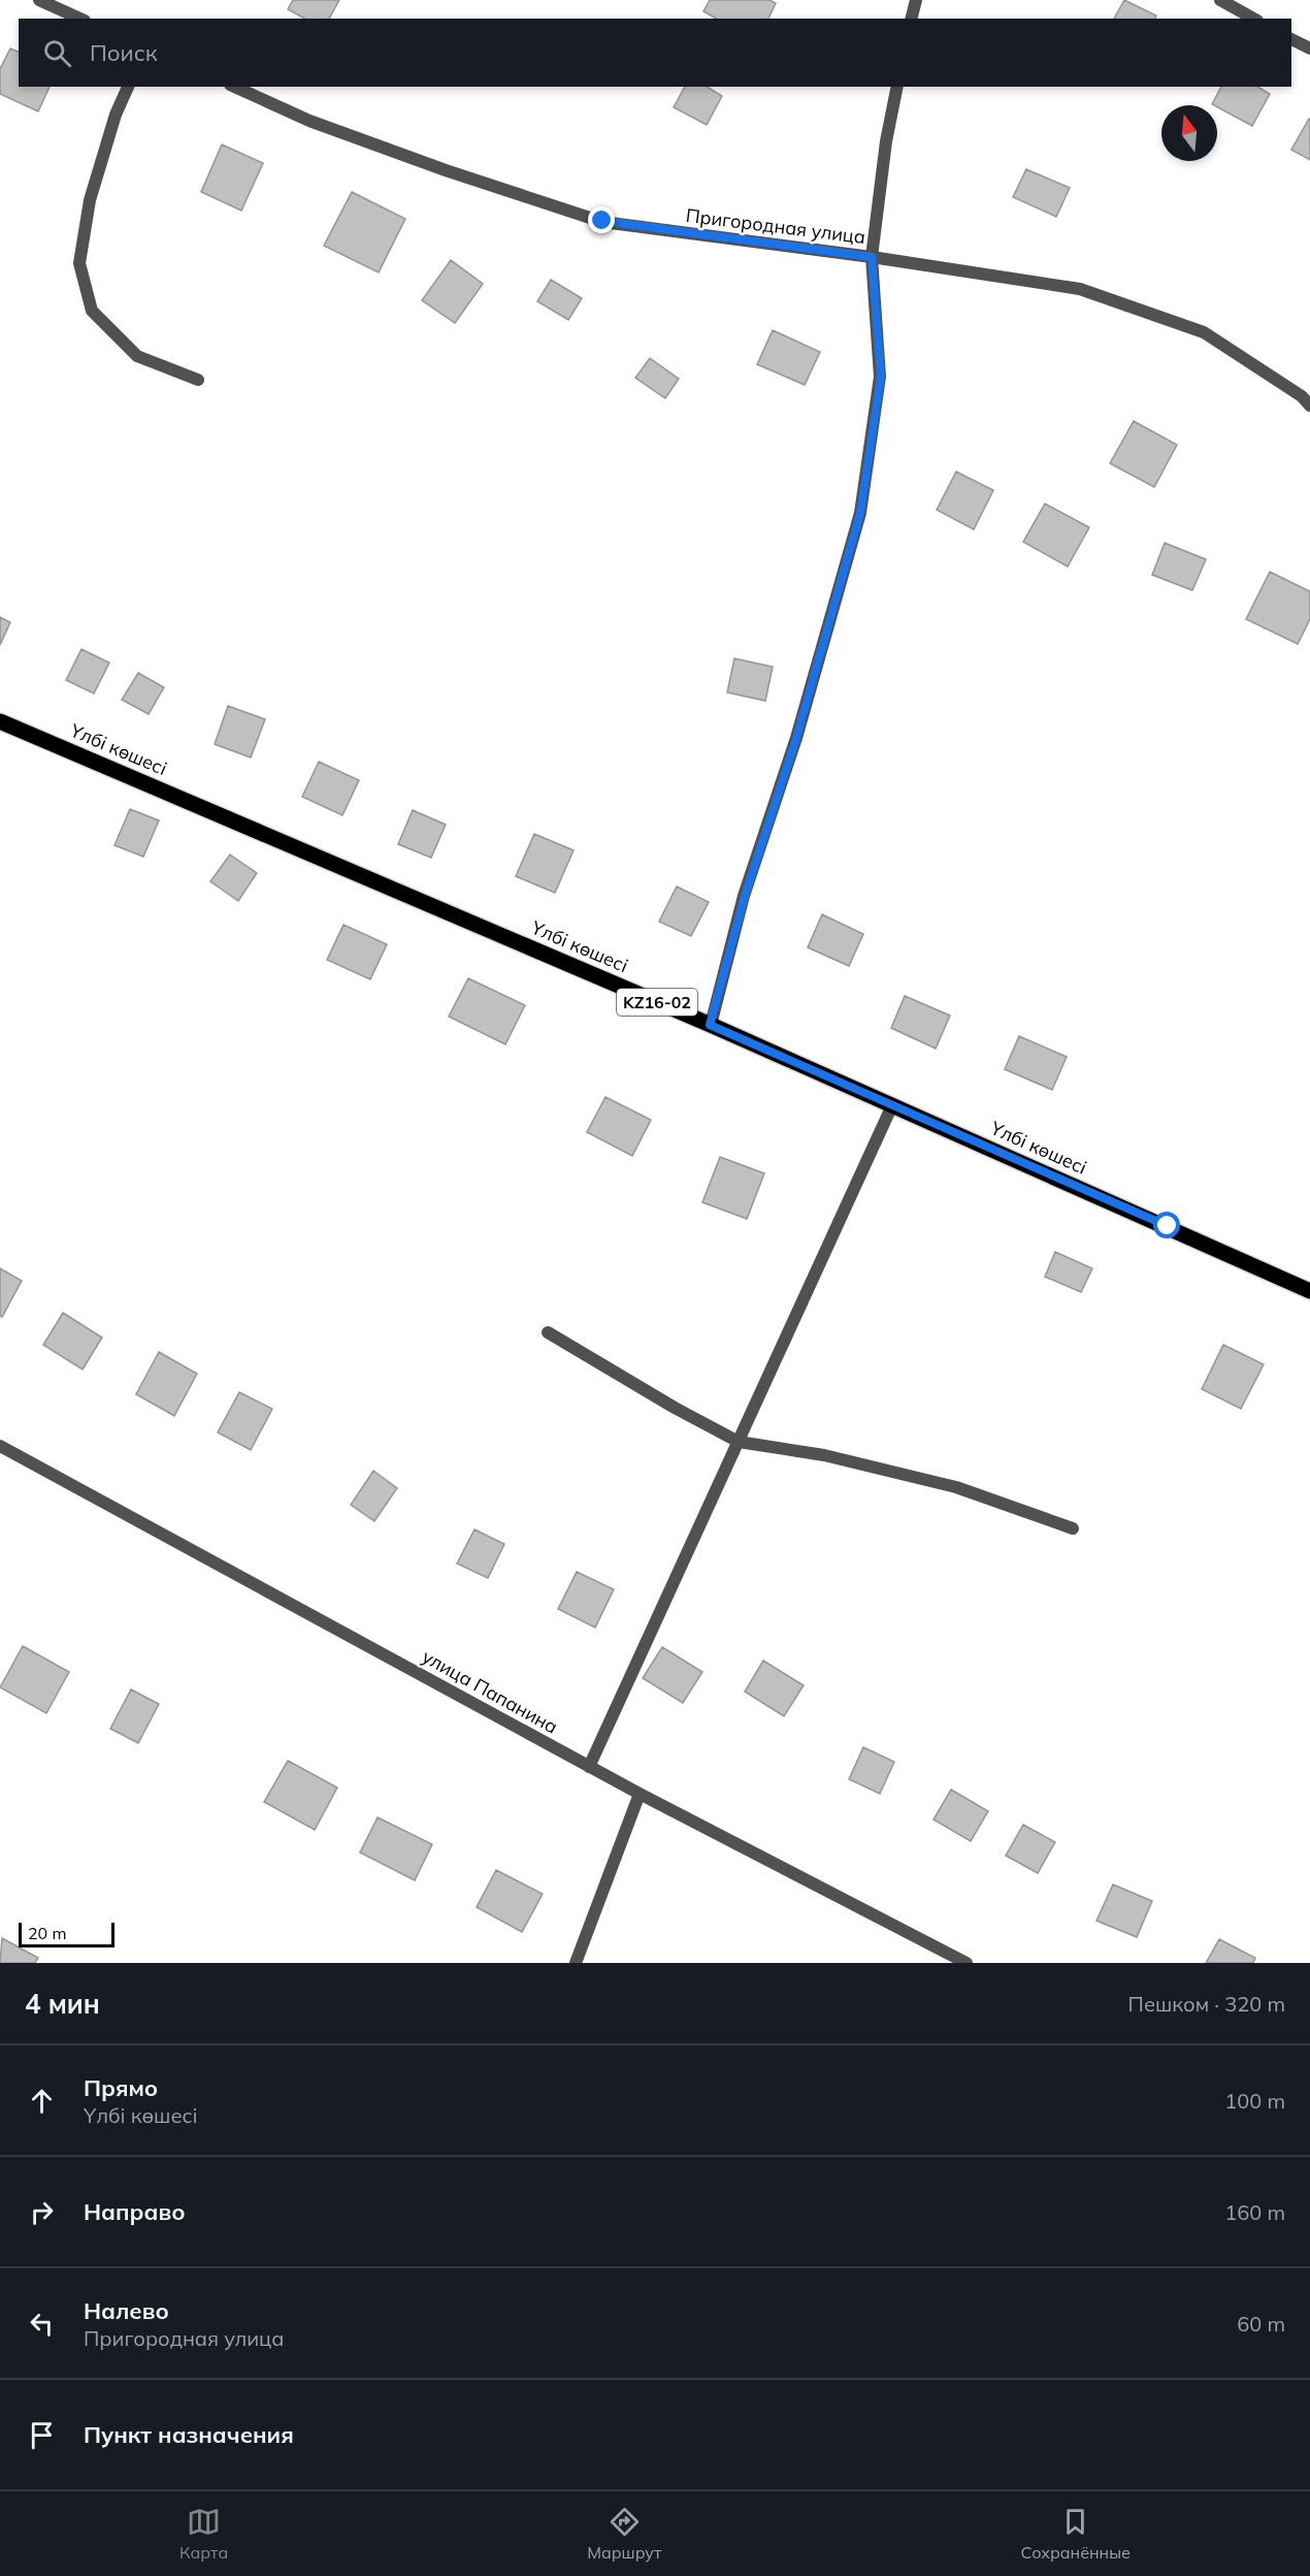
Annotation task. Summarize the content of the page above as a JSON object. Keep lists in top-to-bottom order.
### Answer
{
  "streets": {
    "main road": ["Үлбі көшесі", "KZ16-02"],
    "street": ["Пригородная улица", "улица Папанина"]
  },
  "scale_bar": "20 m",
  "north": "top",
  "page": {
    "search": "Поиск",
    "scale": "20 m",
    "heading": ["4 мин", "Пешком · 320 m"],
    "list": [
      ["Прямо", "Үлбі көшесі", "100 m"],
      ["Направо", "160 m"],
      ["Налево", "Пригородная улица", "60 m"],
      "Пункт назначения"
    ],
    "nav": ["Карта", "Маршрут", "Сохранённые"]
  }
}
